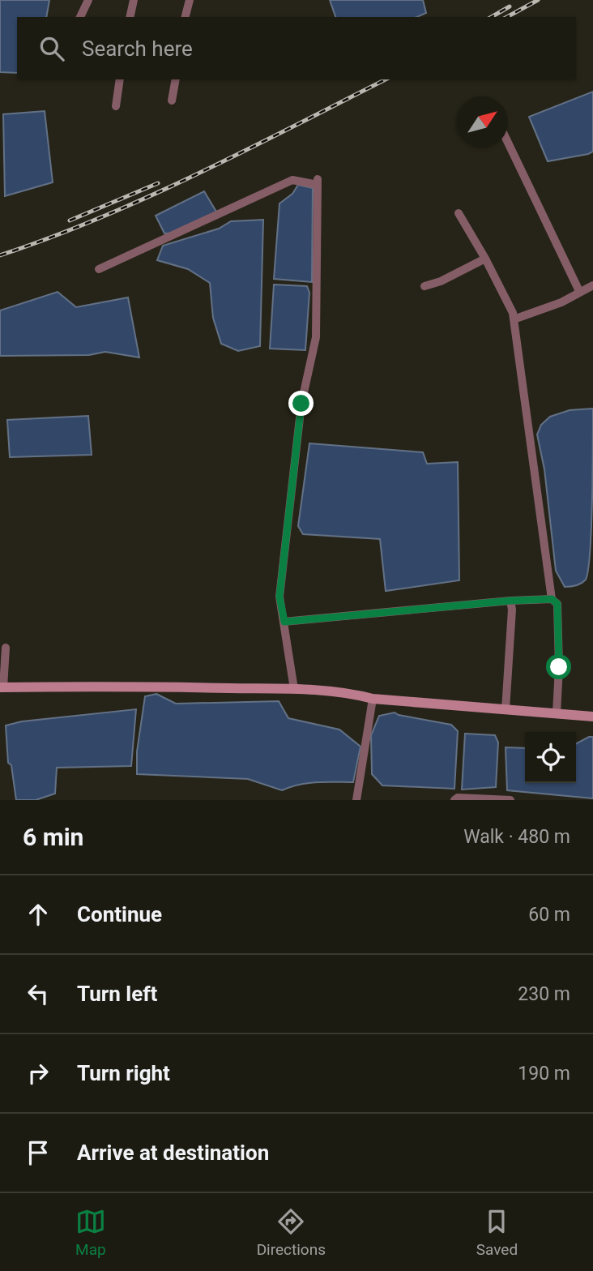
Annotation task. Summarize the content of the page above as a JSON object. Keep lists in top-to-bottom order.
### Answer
{
  "north": "top right",
  "page": {
    "search": "Search here",
    "heading": ["6 min", "Walk · 480 m"],
    "list": [
      ["Continue", "60 m"],
      ["Turn left", "230 m"],
      ["Turn right", "190 m"],
      "Arrive at destination"
    ],
    "nav": ["Map", "Directions", "Saved"]
  }
}
